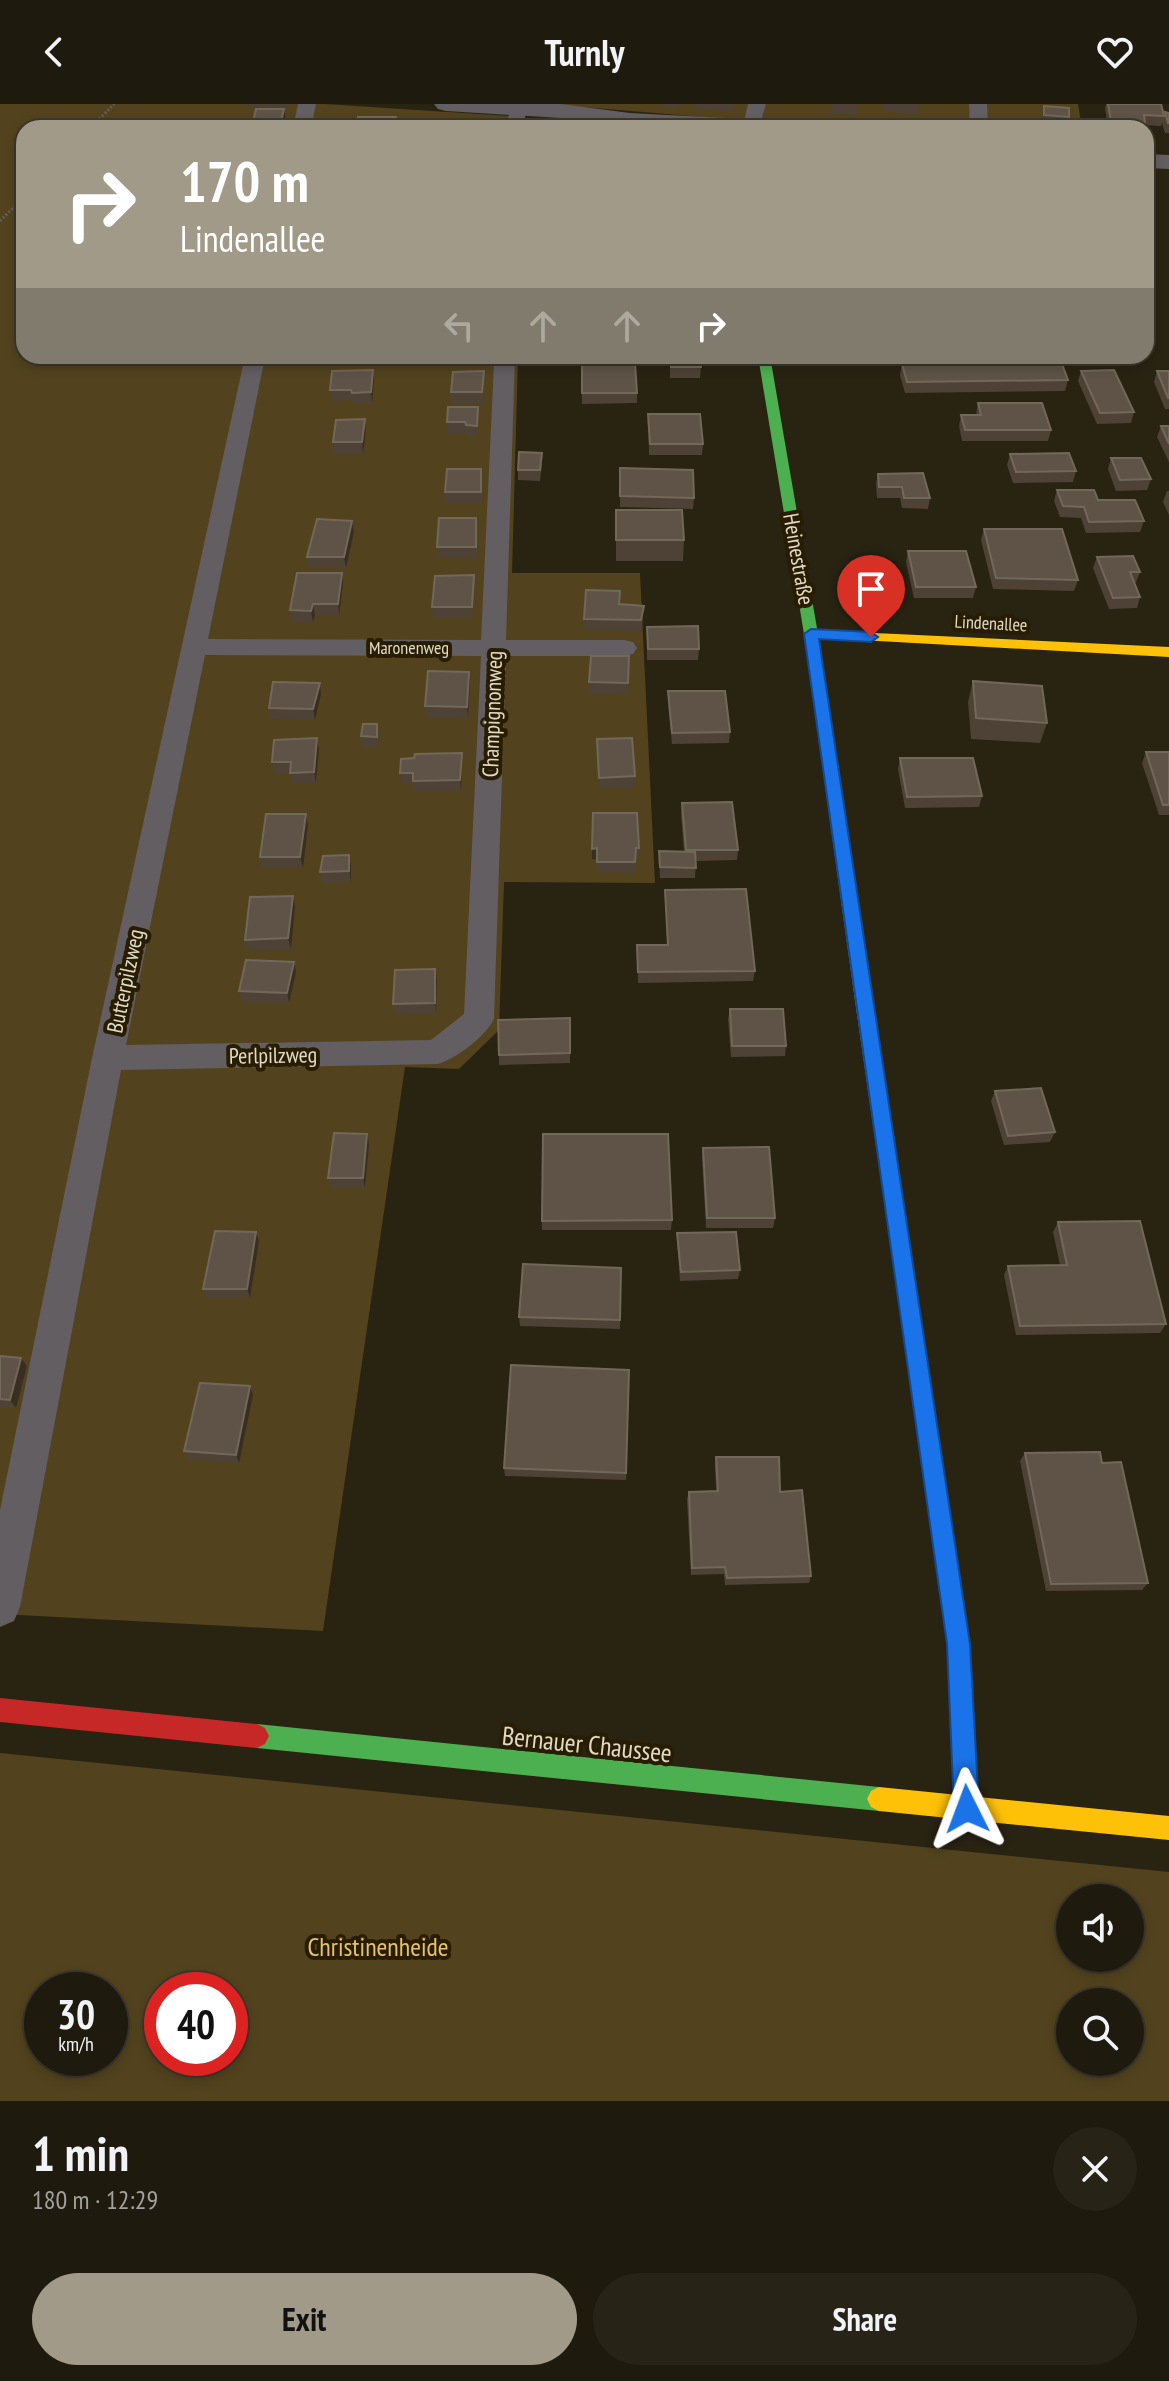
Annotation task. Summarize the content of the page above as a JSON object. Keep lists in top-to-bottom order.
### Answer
{
  "streets": {
    "street": ["Heinestraße", "Lindenallee", "Bernauer Chaussee"],
    "lane": [
      "Maronenweg",
      "Champignonweg",
      "Butterpilzweg",
      "Perlpilzweg"
    ]
  },
  "crossings": [
    ["Heinestraße", "Lindenallee"],
    ["Heinestraße", "Bernauer Chaussee"],
    ["Maronenweg", "Champignonweg"],
    ["Maronenweg", "Butterpilzweg"],
    ["Champignonweg", "Perlpilzweg"],
    ["Butterpilzweg", "Perlpilzweg"]
  ],
  "parks": ["Christinenheide"],
  "page": {
    "header": "Turnly",
    "turn": ["170 m", "Lindenallee"],
    "speed": "30 km/h",
    "limit": "40",
    "heading": ["1 min", "180 m · 12:29"],
    "buttons": ["Exit", "Share"]
  }
}
